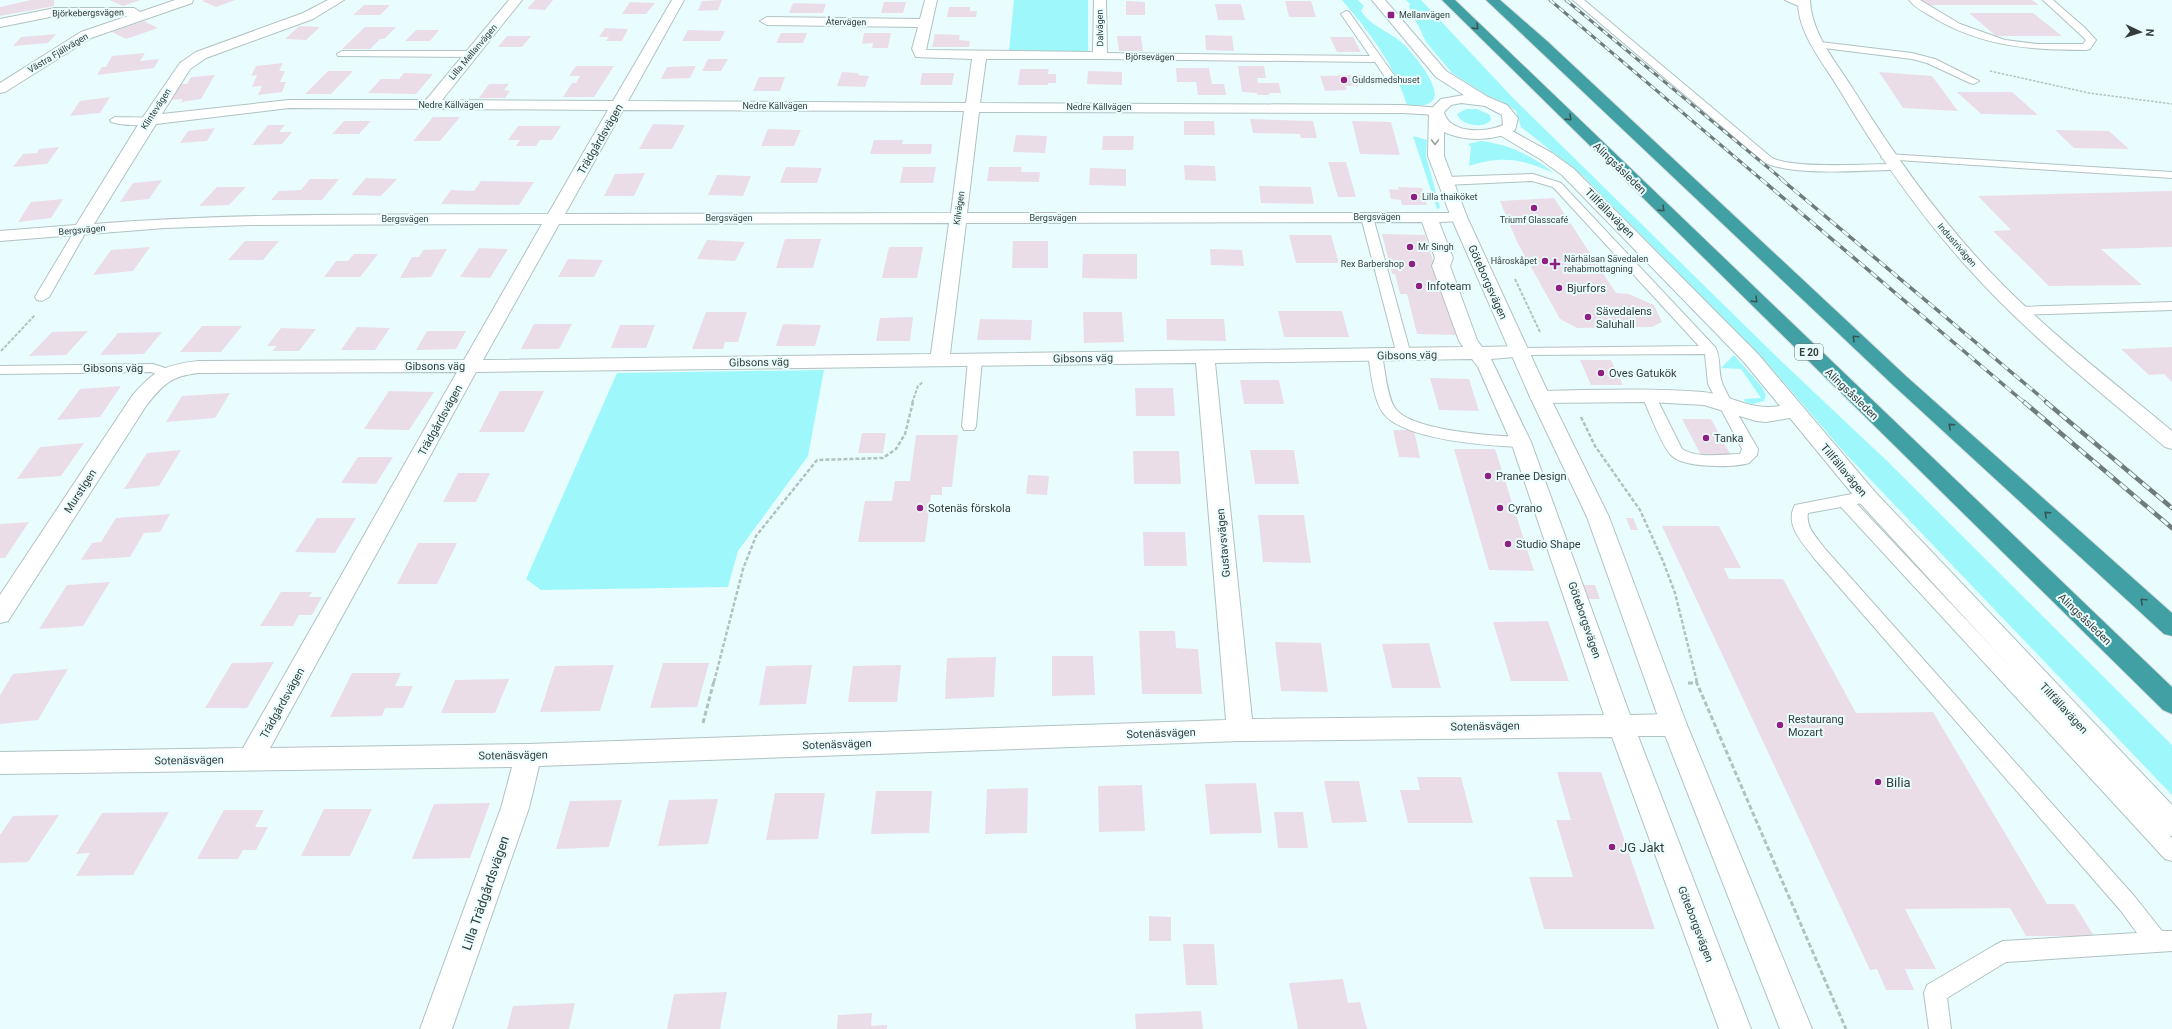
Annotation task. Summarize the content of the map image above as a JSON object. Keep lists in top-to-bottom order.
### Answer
{
  "streets": {
    "highway": ["Alingsåsleden", "E 20"],
    "street": [
      "Björkebergsvägen",
      "Återvägen",
      "Dalvägen",
      "Lilla Mellanvägen",
      "Västra Fjällvägen",
      "Björsevägen",
      "Nedre Källvägen",
      "Klintevägen",
      "Trädgårdsvägen",
      "Kilvägen",
      "Tillfällavägen",
      "Bergsvägen",
      "Industrivägen",
      "Göteborgsvägen",
      "Gibsons väg",
      "Murstigen",
      "Gustavsvägen",
      "Sotenäsvägen",
      "Lilla Trädgårdsvägen"
    ]
  },
  "crossings": [
    ["Björkebergsvägen", "Västra Fjällvägen"],
    ["Återvägen", "Björsevägen"],
    ["Dalvägen", "Björsevägen"],
    ["Lilla Mellanvägen", "Nedre Källvägen"],
    ["Björsevägen", "Kilvägen"],
    ["Nedre Källvägen", "Klintevägen"],
    ["Nedre Källvägen", "Trädgårdsvägen"],
    ["Nedre Källvägen", "Kilvägen"],
    ["Nedre Källvägen", "Göteborgsvägen"],
    ["Klintevägen", "Bergsvägen"],
    ["Trädgårdsvägen", "Bergsvägen"],
    ["Trädgårdsvägen", "Gibsons väg"],
    ["Trädgårdsvägen", "Sotenäsvägen"],
    ["Kilvägen", "Bergsvägen"],
    ["Kilvägen", "Gibsons väg"],
    ["Bergsvägen", "Göteborgsvägen"],
    ["Göteborgsvägen", "Gibsons väg"],
    ["Göteborgsvägen", "Sotenäsvägen"],
    ["Gibsons väg", "Murstigen"],
    ["Gibsons väg", "Gustavsvägen"],
    ["Gustavsvägen", "Sotenäsvägen"],
    ["Sotenäsvägen", "Lilla Trädgårdsvägen"]
  ],
  "places": {
    "transit": ["Mellanvägen"],
    "other": [
      "Guldsmedshuset",
      "Lilla thaiköket",
      "Triumf Glasscafé",
      "Mr Singh",
      "Håroskåpet",
      "Rex Barbershop",
      "Infoteam",
      "Bjurfors",
      "Sävedalens Saluhall",
      "Oves Gatukök",
      "Tanka",
      "Pranee Design",
      "Sotenäs förskola",
      "Cyrano",
      "Studio Shape",
      "Restaurang Mozart",
      "Bilia",
      "JG Jakt"
    ],
    "health": ["Närhälsan Sävedalen rehabmottagning"]
  },
  "north": "right"
}
